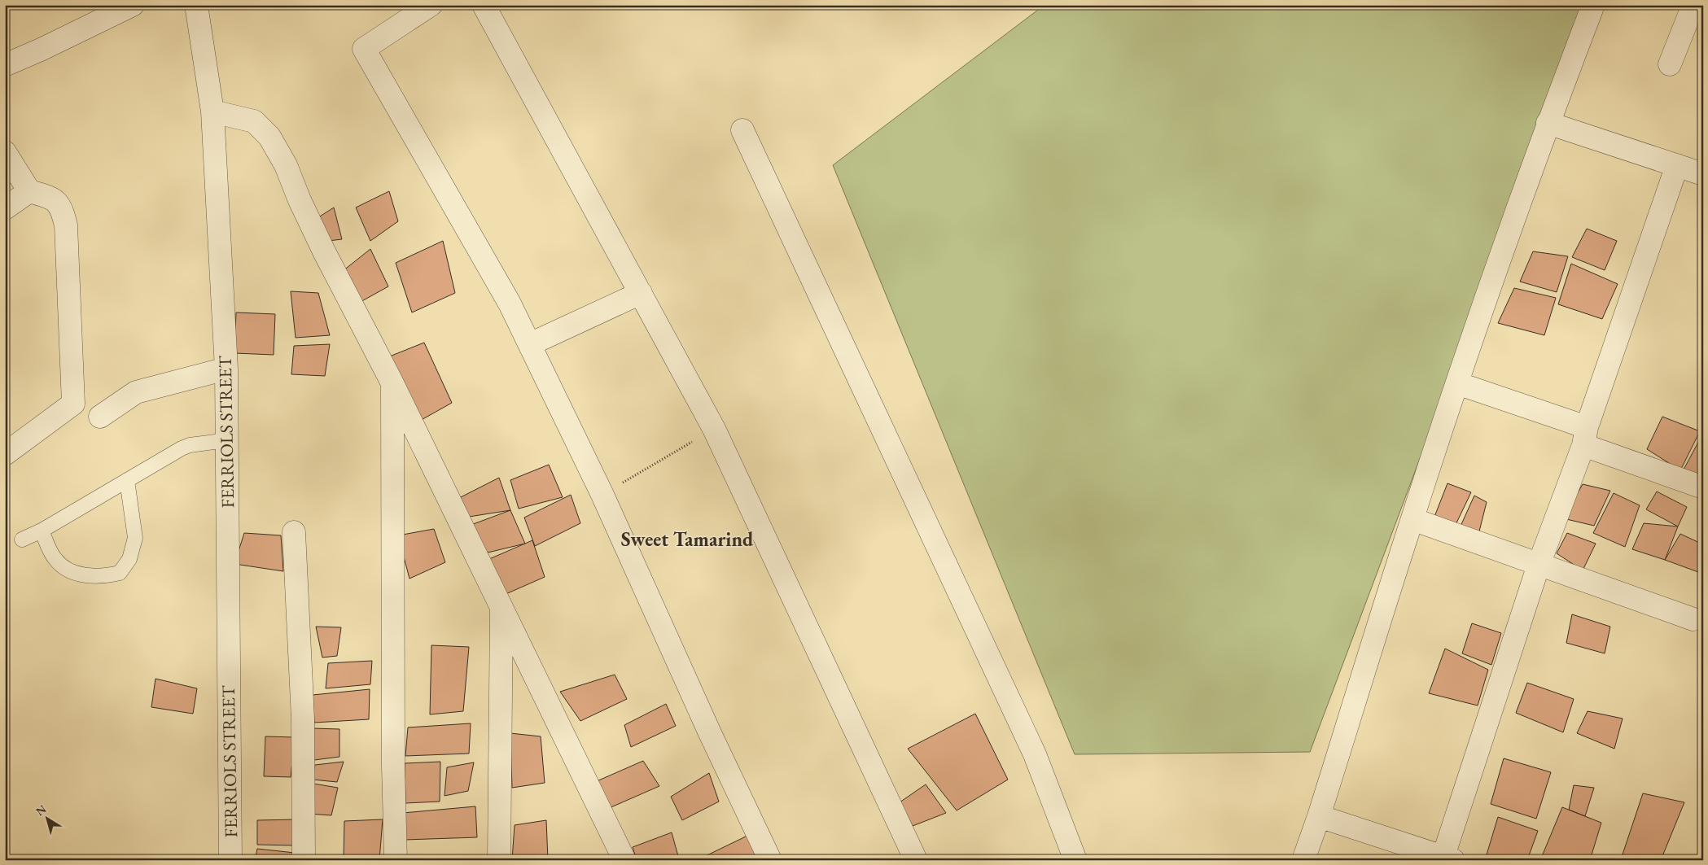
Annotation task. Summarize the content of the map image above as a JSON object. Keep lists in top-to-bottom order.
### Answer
{
  "streets": {
    "street": ["FERRIOLS STREET"]
  },
  "districts": ["Sweet Tamarind"],
  "north": "top left"
}
